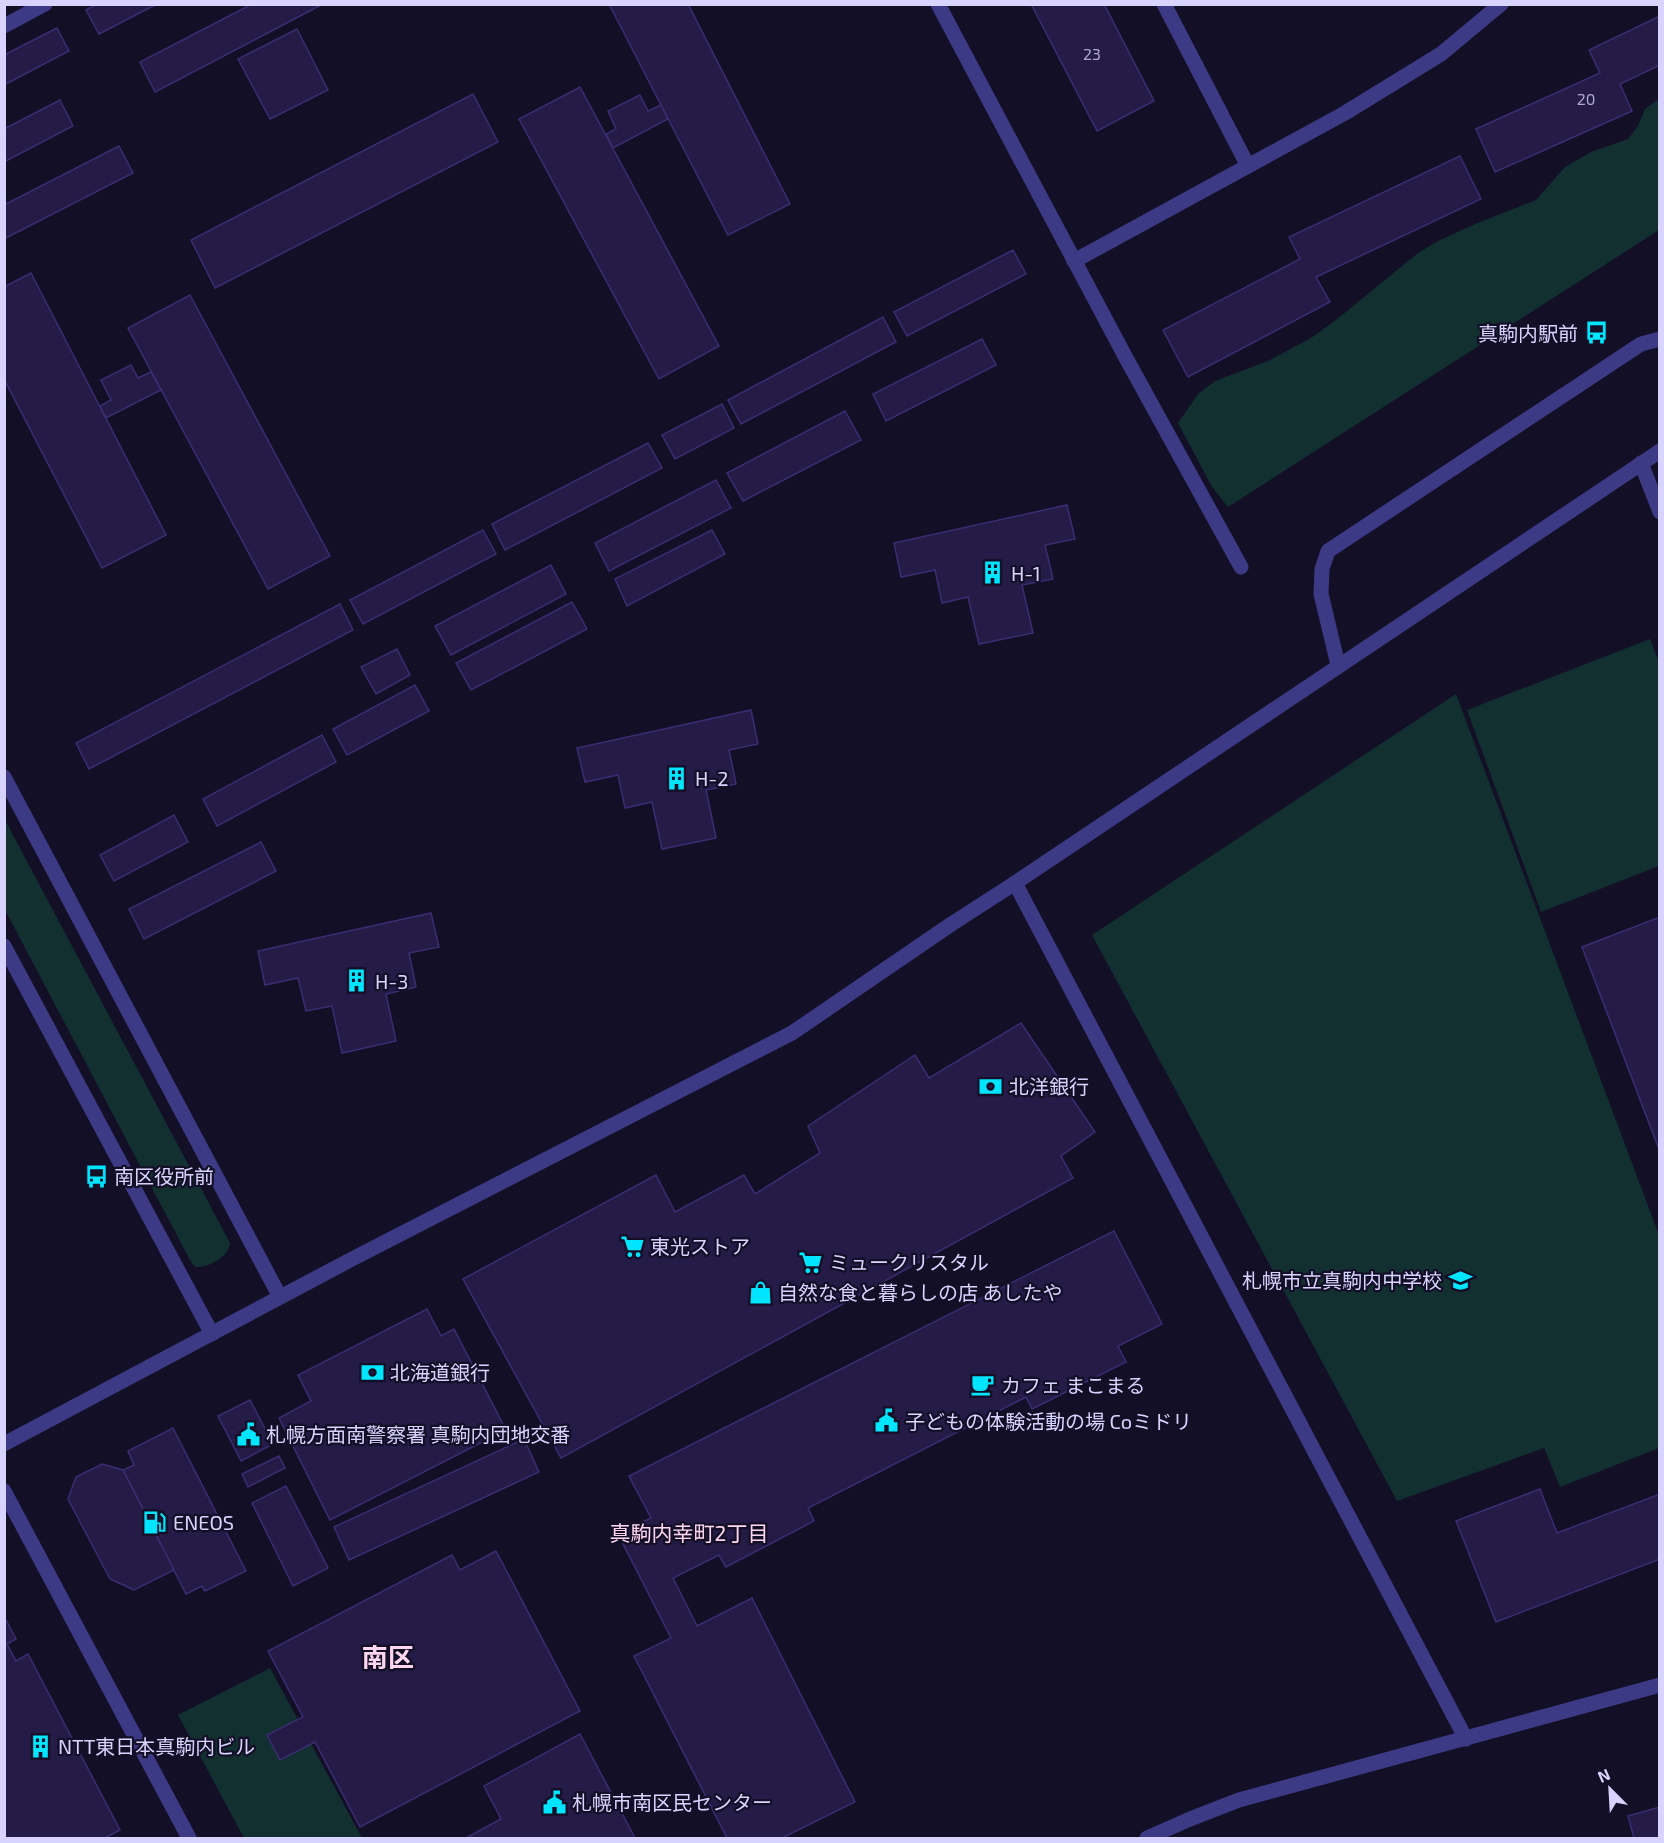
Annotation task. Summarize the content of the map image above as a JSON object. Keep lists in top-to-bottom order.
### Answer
{
  "districts": ["真駒内幸町2丁目", "南区"],
  "places": {
    "bus stop": ["真駒内駅前", "南区役所前"],
    "building": [
      "H-1",
      "H-2",
      "H-3",
      "NTT東日本真駒内ビル"
    ],
    "bank": ["北洋銀行", "北海道銀行"],
    "supermarket": ["東光ストア", "ミュークリスタル"],
    "school or university": ["札幌市立真駒内中学校"],
    "shop": ["自然な食と暮らしの店 あしたや"],
    "cafe": ["カフェ まこまる"],
    "public building": ["子どもの体験活動の場 Coミドリ", "札幌方面南警察署 真駒内団地交番", "札幌市南区民センター"],
    "fuel station": ["ENEOS"]
  },
  "house_numbers": ["23", "20"],
  "north": "top left"
}
